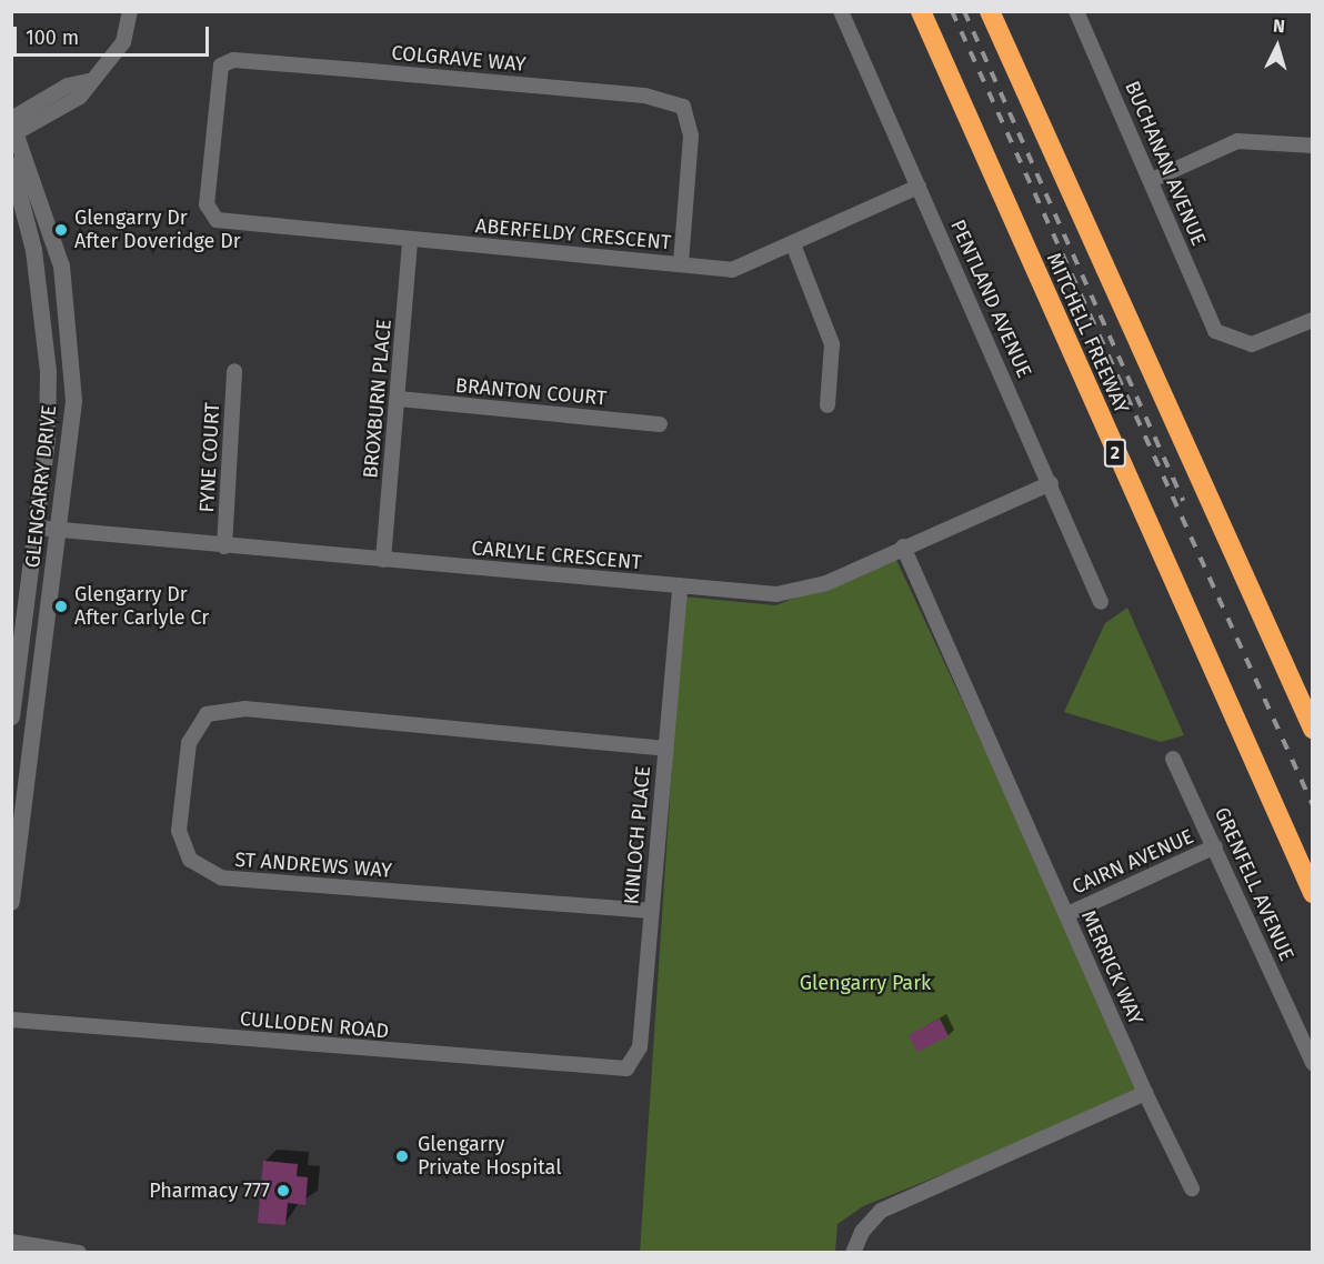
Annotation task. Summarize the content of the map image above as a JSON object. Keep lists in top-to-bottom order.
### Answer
{
  "streets": {
    "highway": ["MITCHELL FREEWAY", "2"],
    "main road": ["GLENGARRY DRIVE"],
    "street": [
      "COLGRAVE WAY",
      "BUCHANAN AVENUE",
      "ABERFELDY CRESCENT",
      "PENTLAND AVENUE",
      "BRANTON COURT",
      "BROXBURN PLACE",
      "FYNE COURT",
      "CARLYLE CRESCENT",
      "KINLOCH PLACE",
      "CAIRN AVENUE",
      "ST ANDREWS WAY",
      "GRENFELL AVENUE",
      "MERRICK WAY",
      "CULLODEN ROAD"
    ]
  },
  "crossings": [
    ["COLGRAVE WAY", "ABERFELDY CRESCENT"],
    ["ABERFELDY CRESCENT", "PENTLAND AVENUE"],
    ["ABERFELDY CRESCENT", "BROXBURN PLACE"],
    ["PENTLAND AVENUE", "CARLYLE CRESCENT"],
    ["BRANTON COURT", "BROXBURN PLACE"],
    ["BROXBURN PLACE", "CARLYLE CRESCENT"],
    ["FYNE COURT", "CARLYLE CRESCENT"],
    ["GLENGARRY DRIVE", "CARLYLE CRESCENT"],
    ["CARLYLE CRESCENT", "KINLOCH PLACE"],
    ["CARLYLE CRESCENT", "MERRICK WAY"],
    ["KINLOCH PLACE", "ST ANDREWS WAY"],
    ["KINLOCH PLACE", "CULLODEN ROAD"],
    ["CAIRN AVENUE", "GRENFELL AVENUE"],
    ["CAIRN AVENUE", "MERRICK WAY"]
  ],
  "parks": ["Glengarry Park"],
  "places": [
    "Glengarry Dr After Doveridge Dr",
    "Glengarry Dr After Carlyle Cr",
    "Glengarry Private Hospital",
    "Pharmacy 777"
  ],
  "scale_bar": "100 m",
  "north": "top"
}
